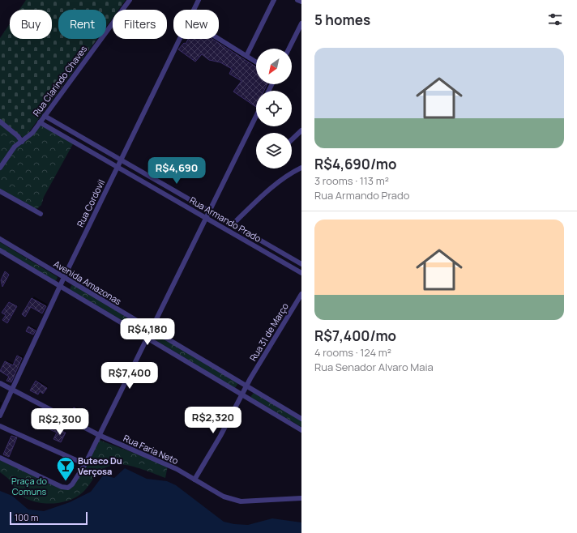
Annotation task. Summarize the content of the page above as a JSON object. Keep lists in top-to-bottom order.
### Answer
{
  "streets": {
    "street": [
      "Rua Clarindo Chaves",
      "Rua Cordovil",
      "Rua Armando Prado",
      "Avenida Amazonas",
      "Rua 31 de Março",
      "Rua Faria Neto"
    ]
  },
  "crossings": [
    ["Rua Clarindo Chaves", "Rua Armando Prado"],
    ["Rua Cordovil", "Rua Armando Prado"],
    ["Rua Cordovil", "Avenida Amazonas"],
    ["Rua Cordovil", "Rua Faria Neto"],
    ["Avenida Amazonas", "Rua 31 de Março"]
  ],
  "parks": ["Praça do Comuns"],
  "places": {
    "bar": ["Buteco Du Verçosa"]
  },
  "scale_bar": "100 m",
  "north": "bottom left",
  "page": {
    "heading": "5 homes",
    "chip": [
      "Buy",
      "Rent",
      "Filters",
      "New"
    ],
    "list": [
      {
        "name": "R$4,690/mo",
        "note": "3 rooms · 113 m² · Rua Armando Prado"
      },
      {
        "name": "R$7,400/mo",
        "note": "4 rooms · 124 m² · Rua Senador Alvaro Maia"
      }
    ],
    "price": [
      "R$4,690",
      "R$4,180",
      "R$7,400",
      "R$2,320",
      "R$2,300"
    ],
    "scale": "100 m"
  }
}
